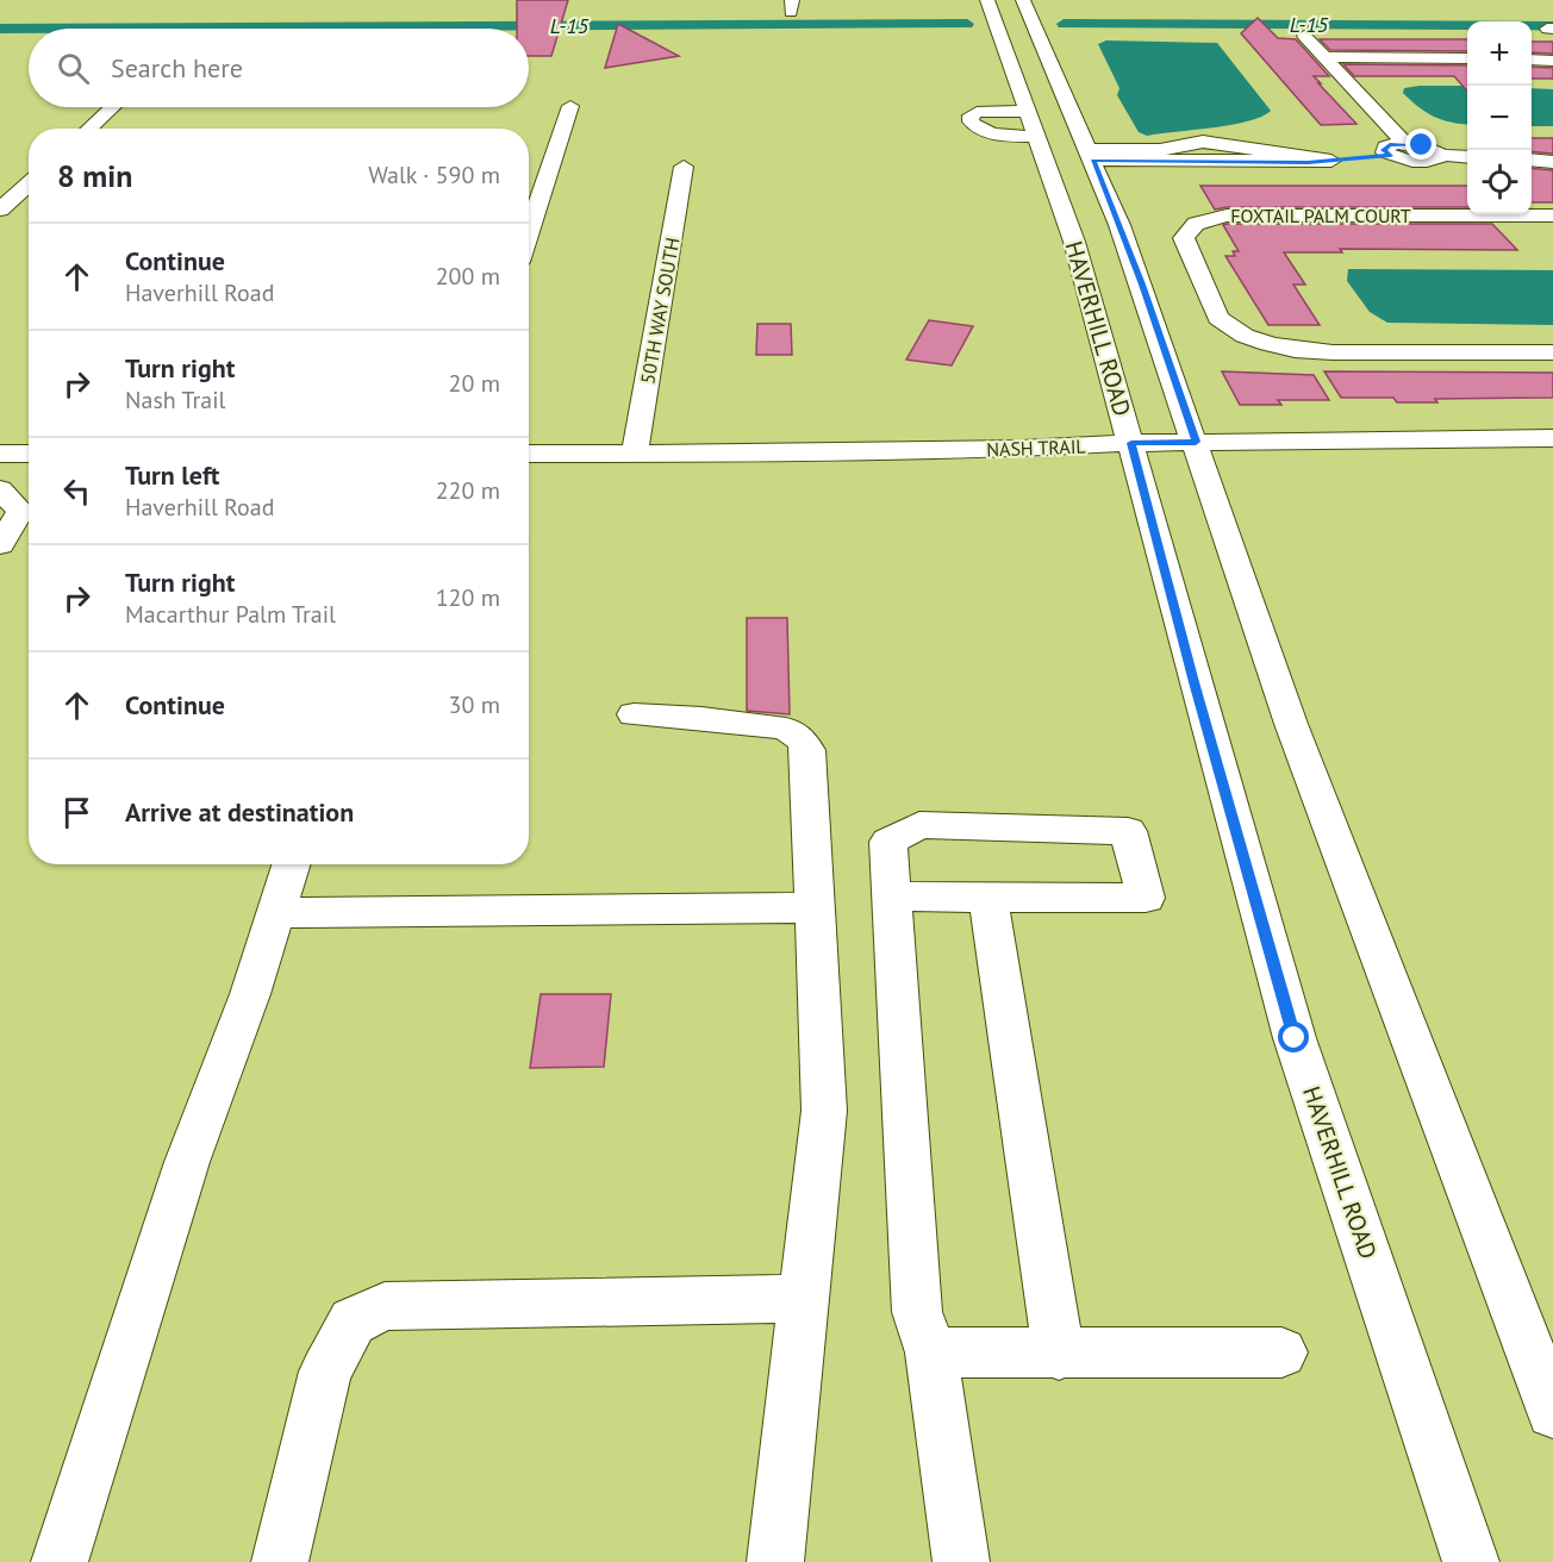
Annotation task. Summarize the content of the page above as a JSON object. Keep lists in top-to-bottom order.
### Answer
{
  "streets": {
    "street": [
      "FOXTAIL PALM COURT",
      "50TH WAY SOUTH",
      "HAVERHILL ROAD",
      "NASH TRAIL"
    ]
  },
  "crossings": [
    ["50TH WAY SOUTH", "NASH TRAIL"],
    ["HAVERHILL ROAD", "NASH TRAIL"]
  ],
  "water": ["L-15"],
  "page": {
    "map_buttons": ["+", "−"],
    "search": "Search here",
    "heading": ["8 min", "Walk · 590 m"],
    "list": [
      ["Continue", "Haverhill Road", "200 m"],
      ["Turn right", "Nash Trail", "20 m"],
      ["Turn left", "Haverhill Road", "220 m"],
      ["Turn right", "Macarthur Palm Trail", "120 m"],
      ["Continue", "30 m"],
      "Arrive at destination"
    ]
  }
}
